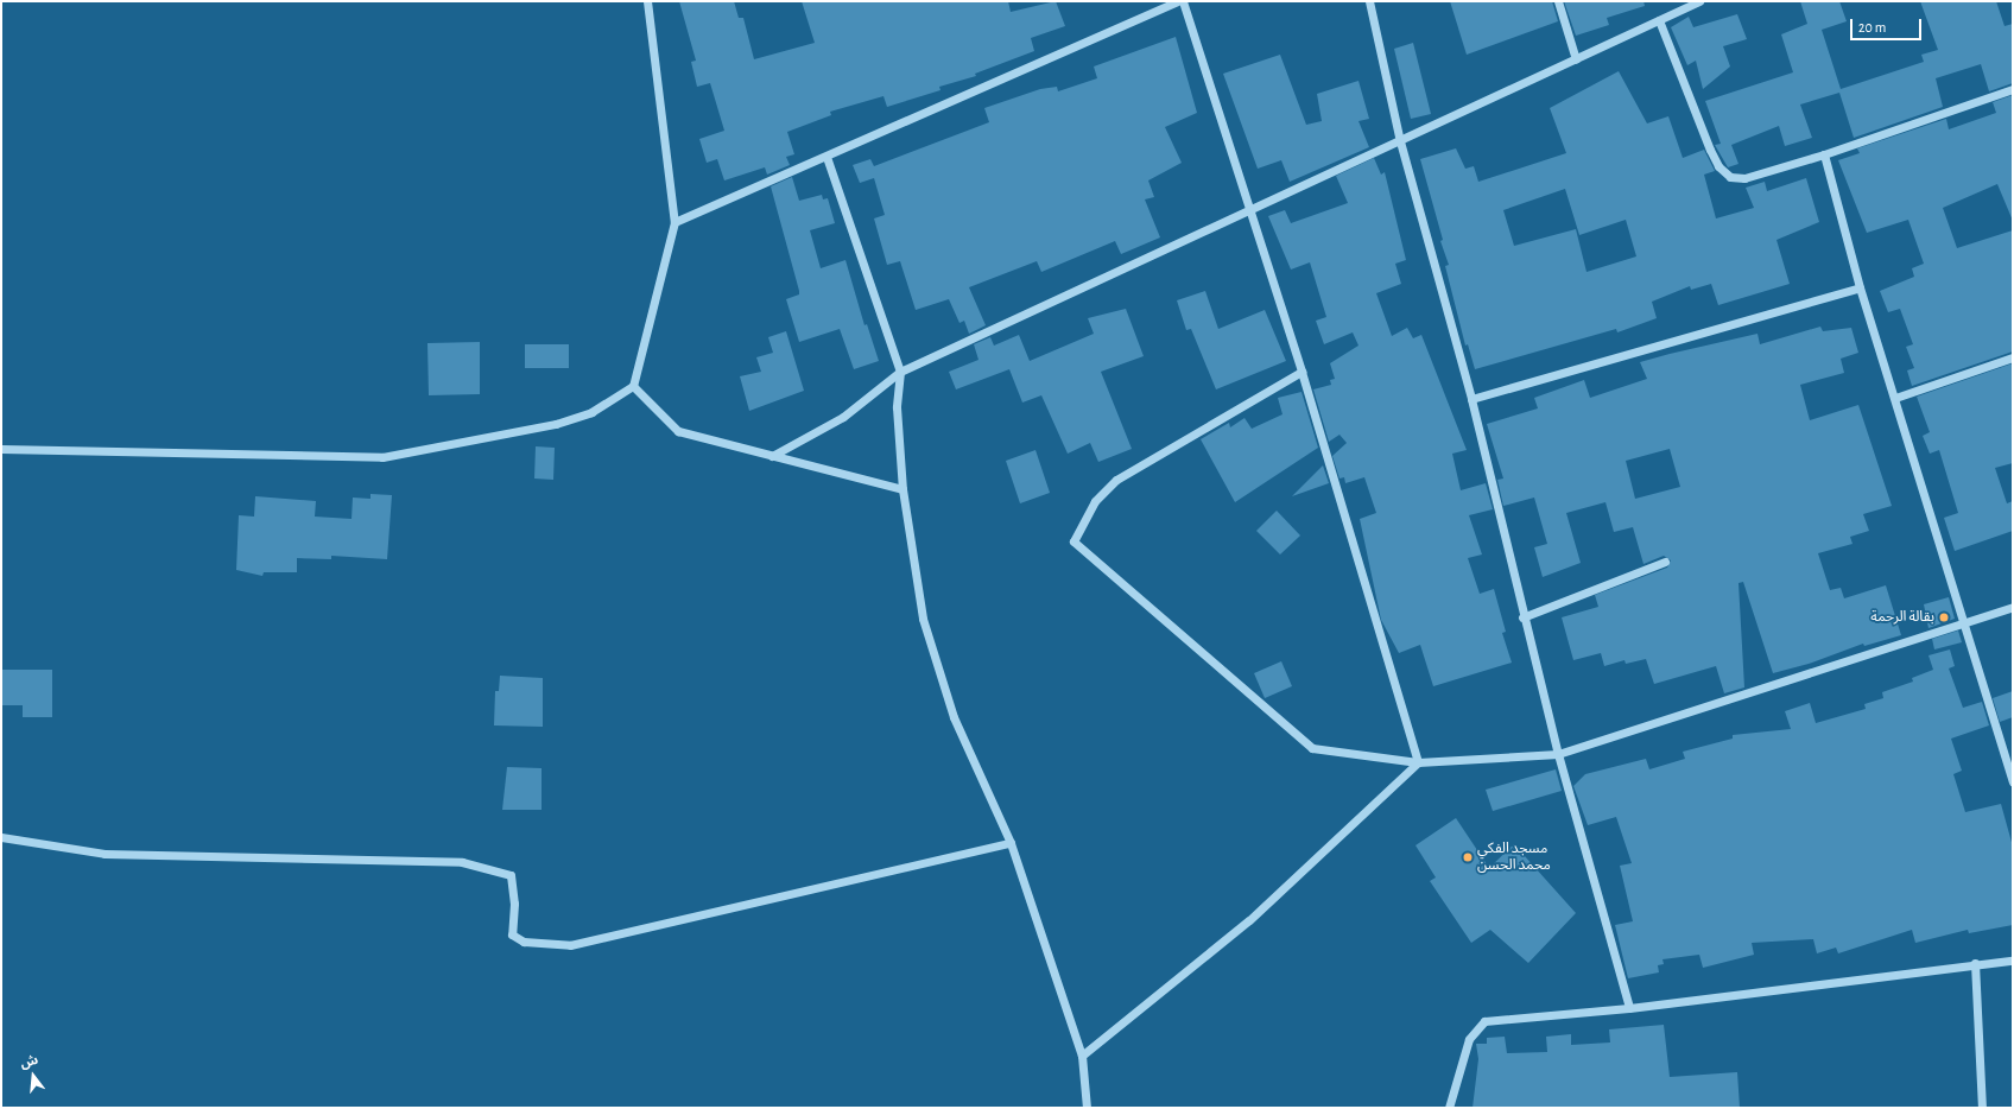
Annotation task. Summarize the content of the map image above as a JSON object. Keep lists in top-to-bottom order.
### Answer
{
  "places": ["بقالة الرحمة", "مسجد الفكي محمد الحسن"],
  "scale_bar": "20 m",
  "north": "top"
}
